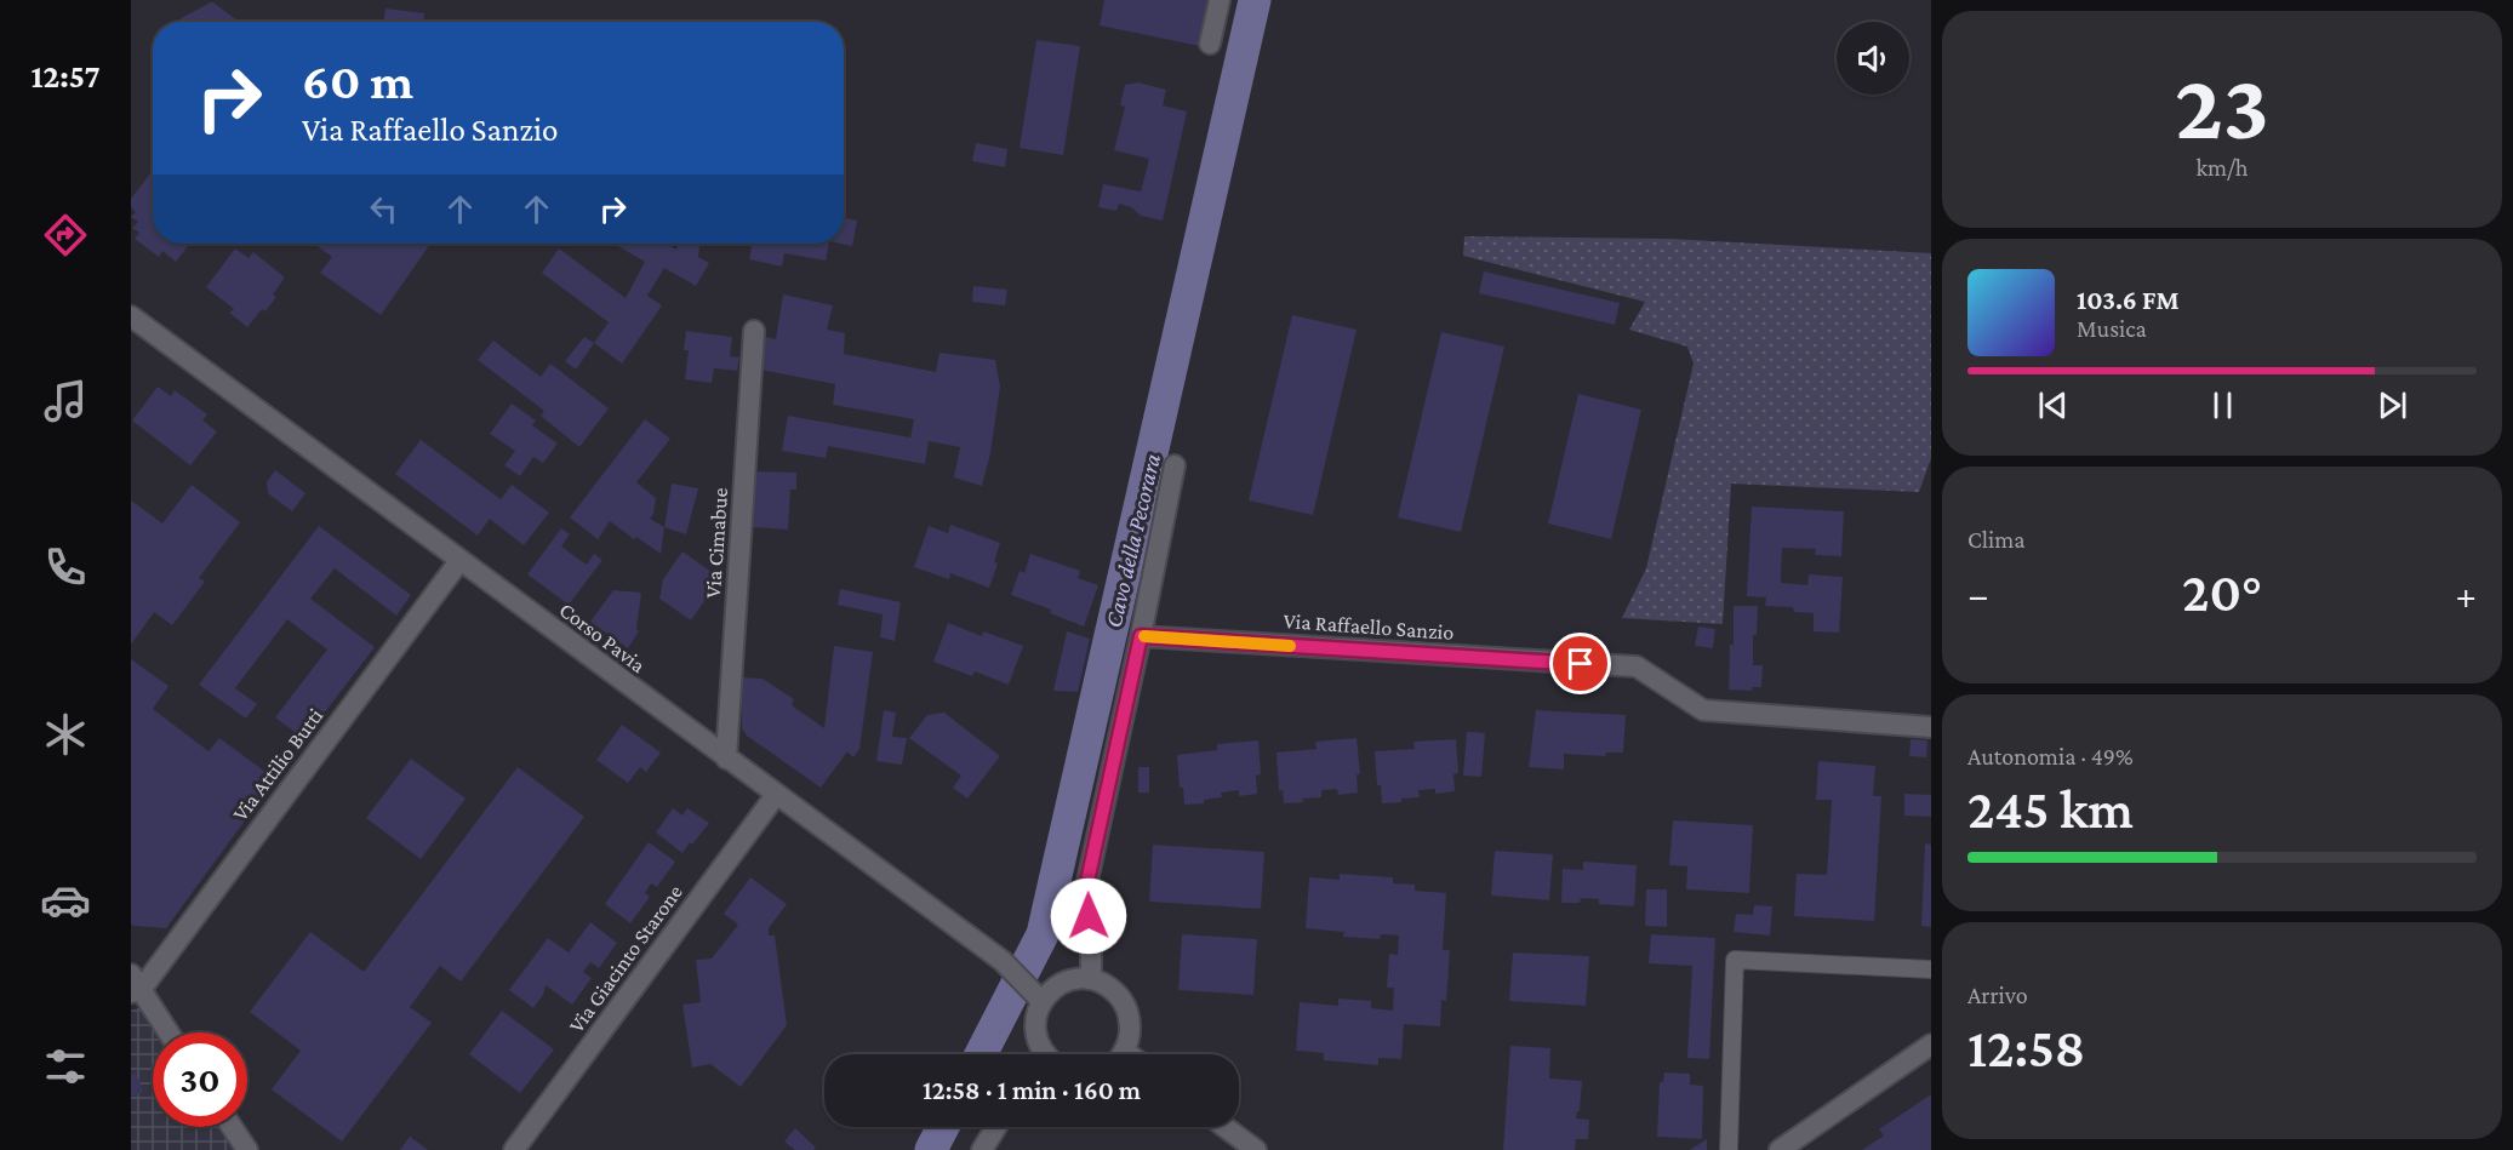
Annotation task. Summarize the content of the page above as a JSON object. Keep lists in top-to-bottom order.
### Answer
{
  "streets": {
    "street": [
      "Via Cimabue",
      "Via Raffaello Sanzio",
      "Corso Pavia",
      "Via Attilio Butti",
      "Via Giacinto Starone"
    ]
  },
  "crossings": [
    ["Via Cimabue", "Corso Pavia"],
    ["Corso Pavia", "Via Attilio Butti"],
    ["Corso Pavia", "Via Giacinto Starone"]
  ],
  "water": ["Cavo della Pecorara"],
  "page": {
    "tabs": "12:57",
    "tile": [
      ["23", "km/h"],
      "Clima",
      ["Autonomia · 49%", "245 km"],
      ["Arrivo", "12:58"]
    ],
    "turn": ["60 m", "Via Raffaello Sanzio"],
    "song": ["103.6 FM", "Musica"],
    "heat": ["−", "20°", "+"],
    "limit": "30",
    "trip": "12:58 · 1 min · 160 m"
  }
}
